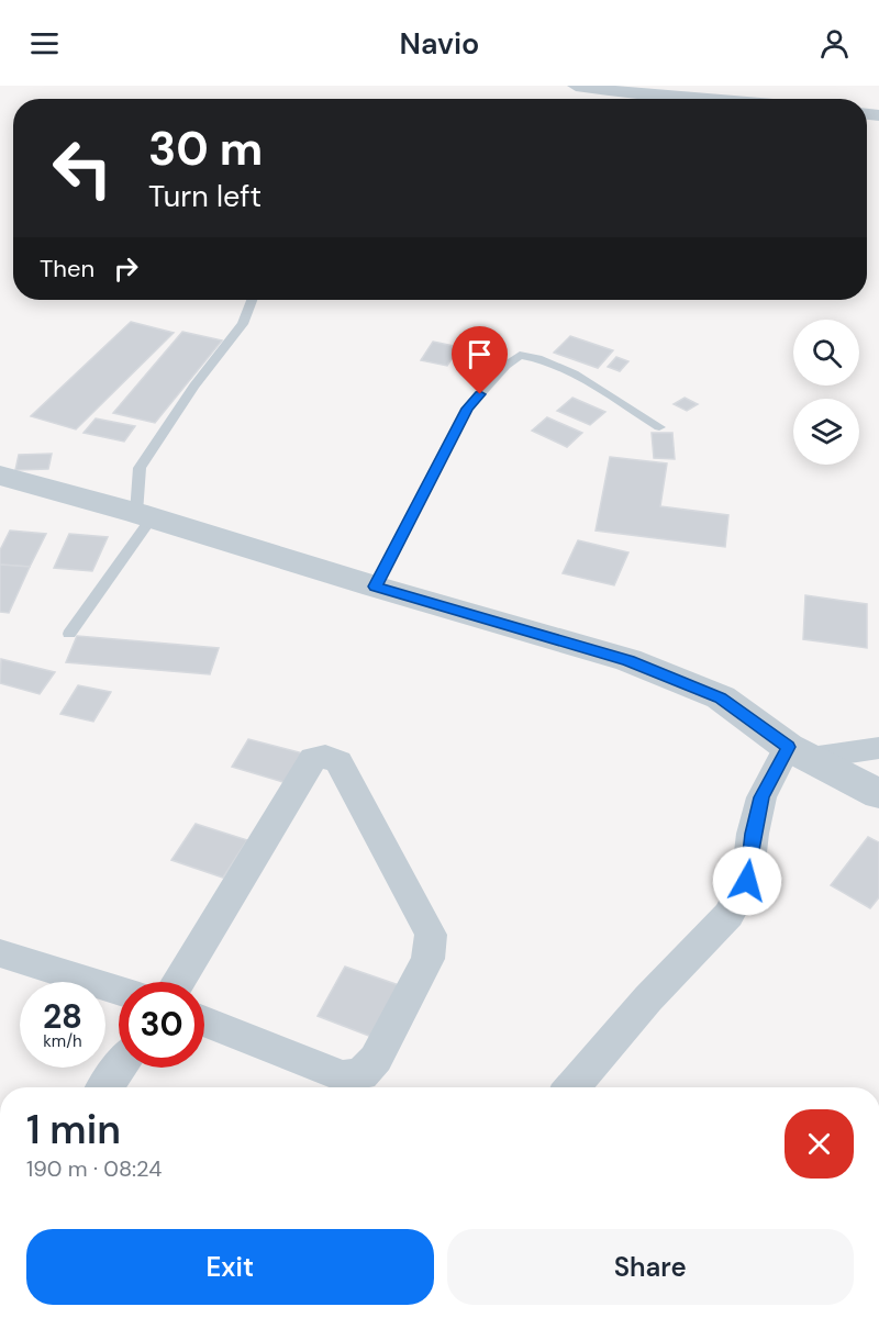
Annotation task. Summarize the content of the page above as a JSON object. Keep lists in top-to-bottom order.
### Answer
{
  "page": {
    "header": "Navio",
    "turn": ["30 m", "Turn left"],
    "then": "Then",
    "speed": "28 km/h",
    "limit": "30",
    "heading": ["1 min", "190 m · 08:24"],
    "buttons": ["Exit", "Share"]
  }
}
